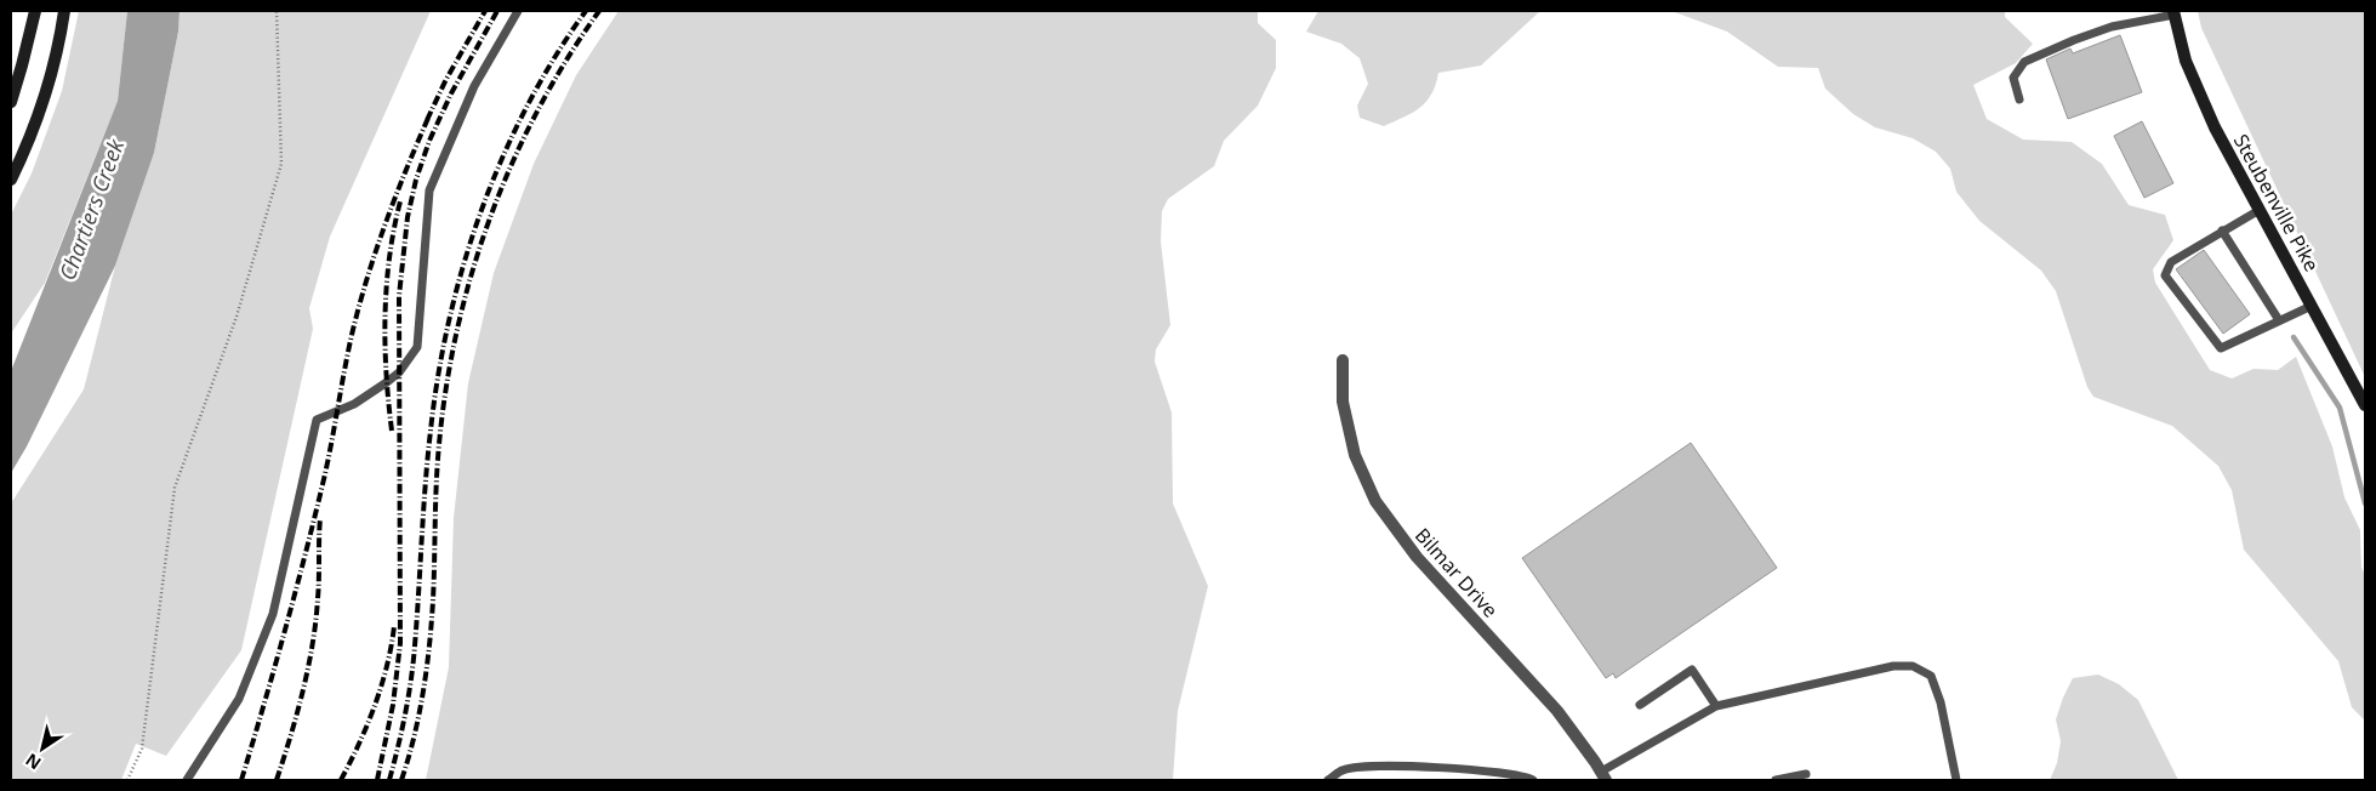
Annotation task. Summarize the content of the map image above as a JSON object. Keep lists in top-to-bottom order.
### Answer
{
  "streets": {
    "main road": ["Steubenville Pike"],
    "street": ["Bilmar Drive"]
  },
  "water": ["Chartiers Creek"],
  "north": "bottom left"
}
